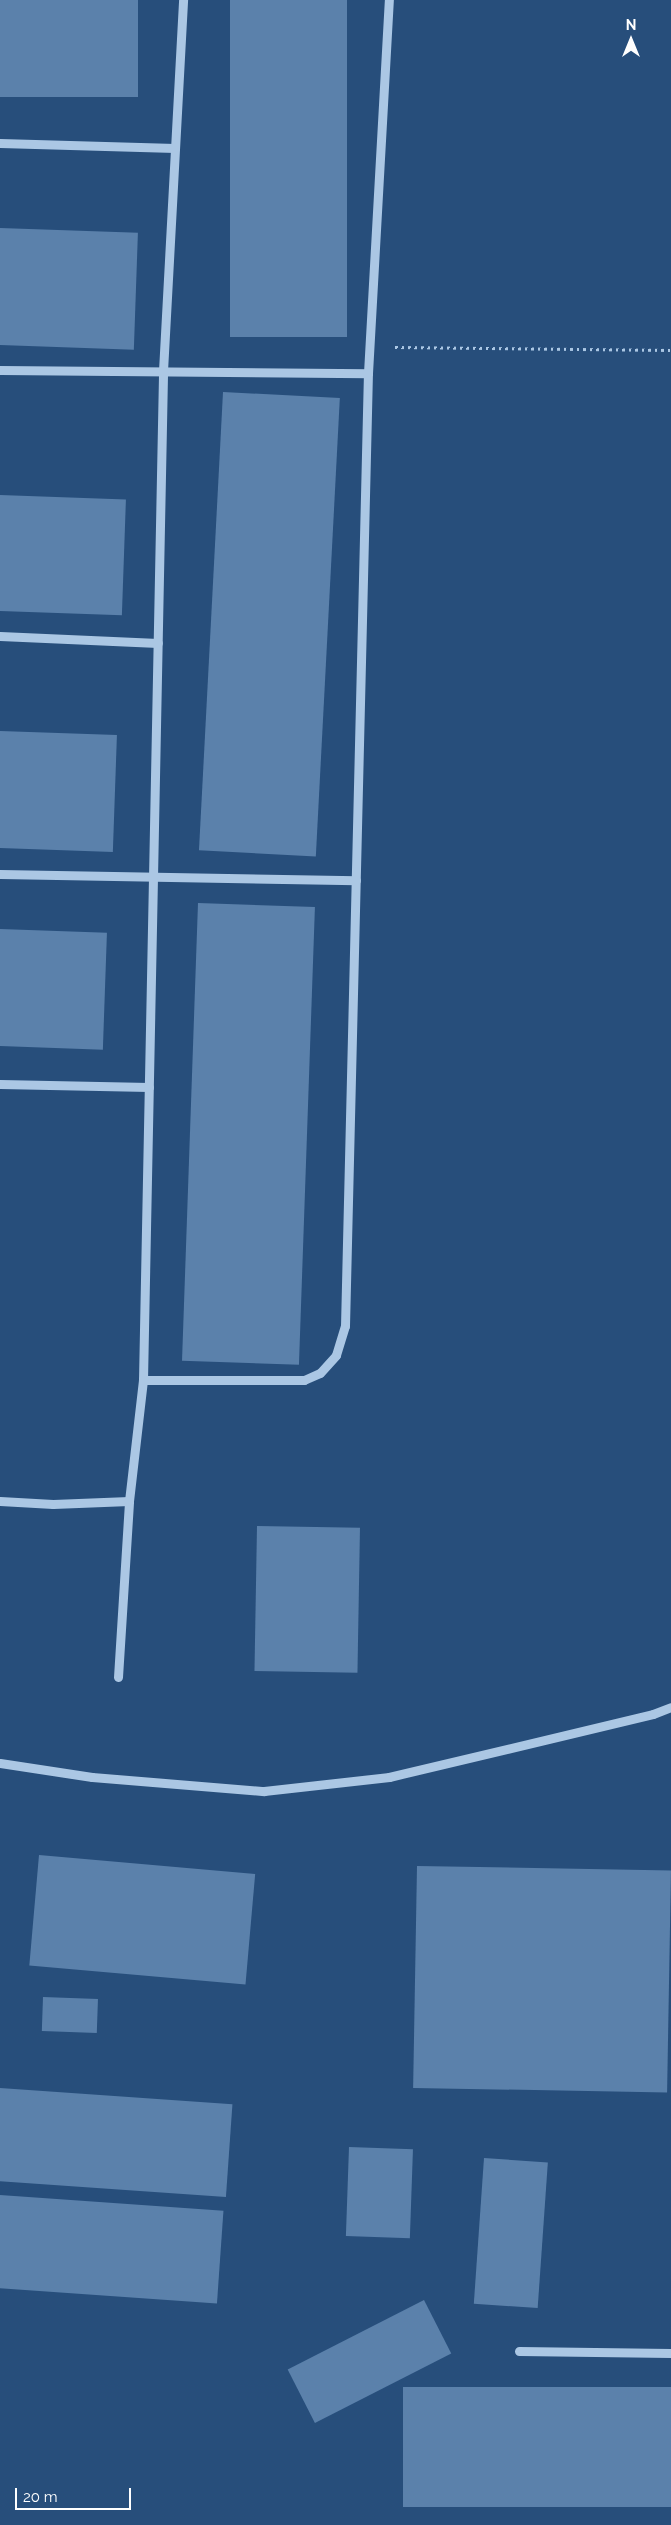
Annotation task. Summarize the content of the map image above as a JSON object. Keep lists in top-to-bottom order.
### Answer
{
  "scale_bar": "20 m",
  "north": "top"
}
